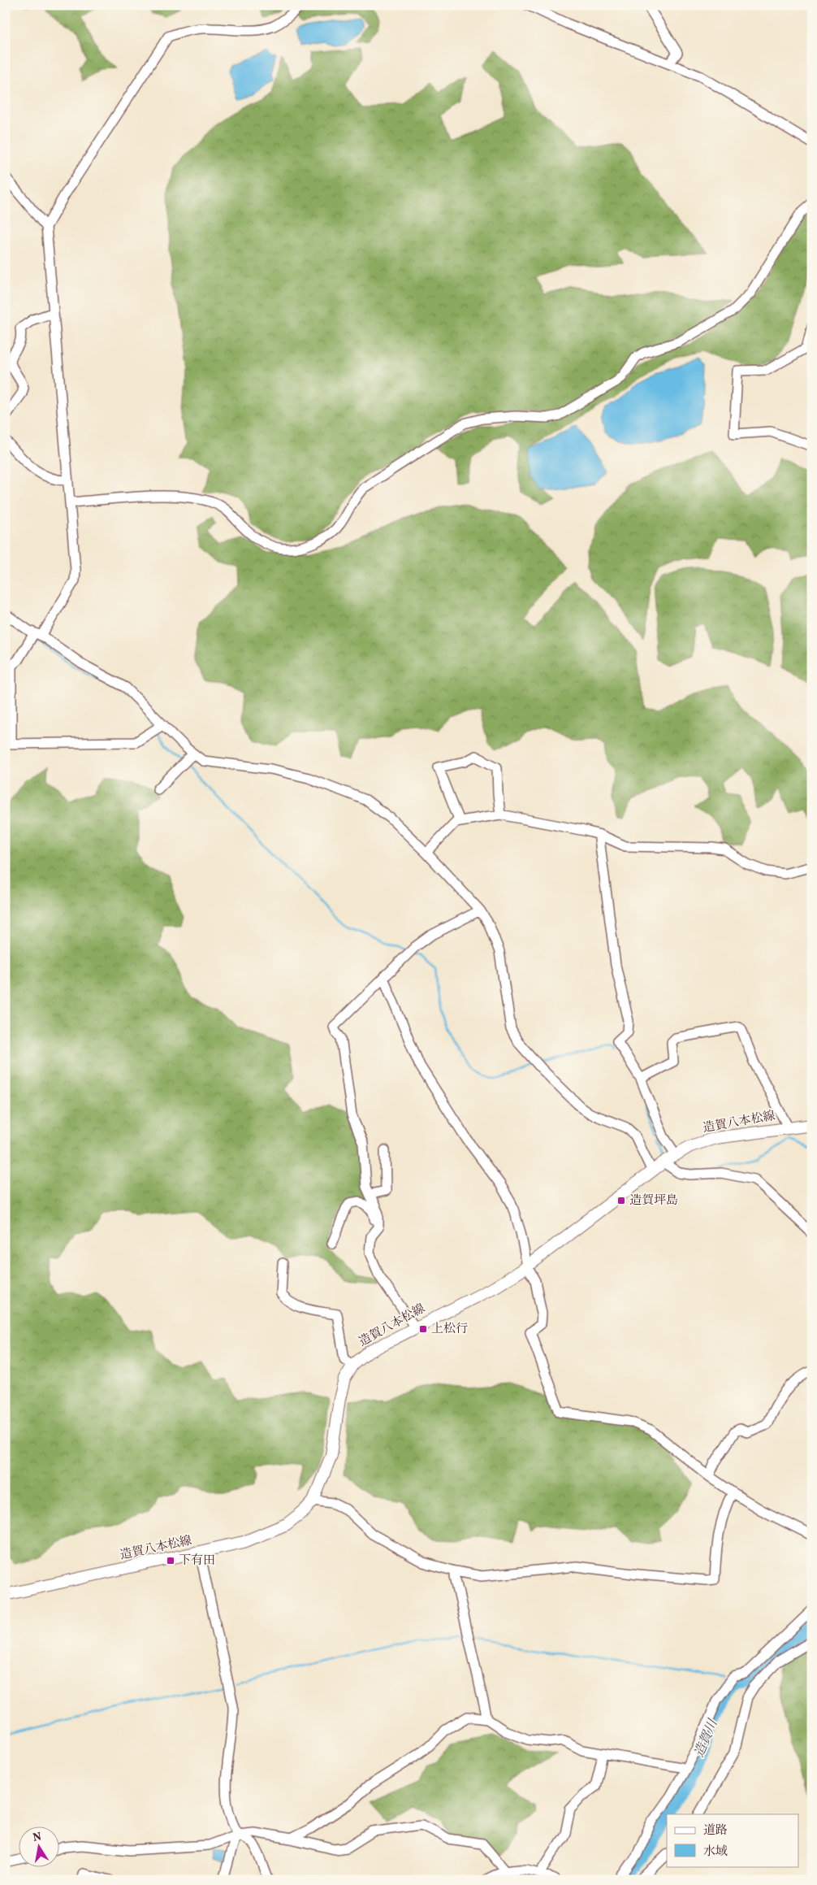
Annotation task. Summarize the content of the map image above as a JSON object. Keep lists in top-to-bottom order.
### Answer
{
  "streets": {
    "main road": ["造賀八本松線"]
  },
  "water": ["造賀川"],
  "places": {
    "transit": ["造賀坪島", "上松行", "下有田"]
  },
  "legend": ["道路", "水域"],
  "north": "top"
}
